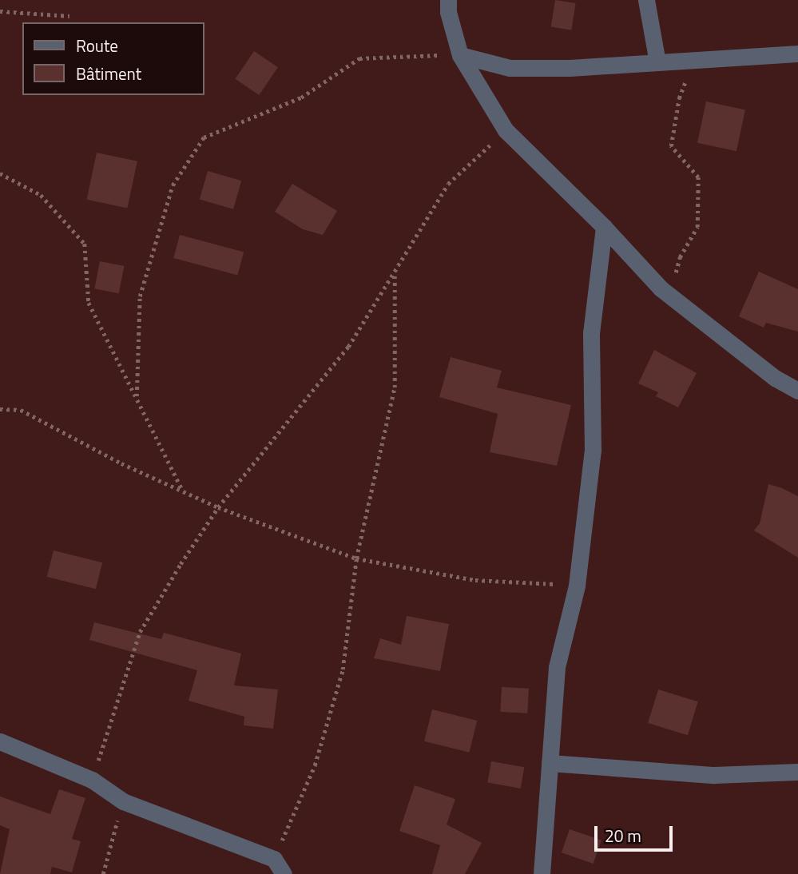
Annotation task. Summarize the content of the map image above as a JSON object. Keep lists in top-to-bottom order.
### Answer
{
  "legend": ["Route", "Bâtiment"],
  "scale_bar": "20 m"
}
